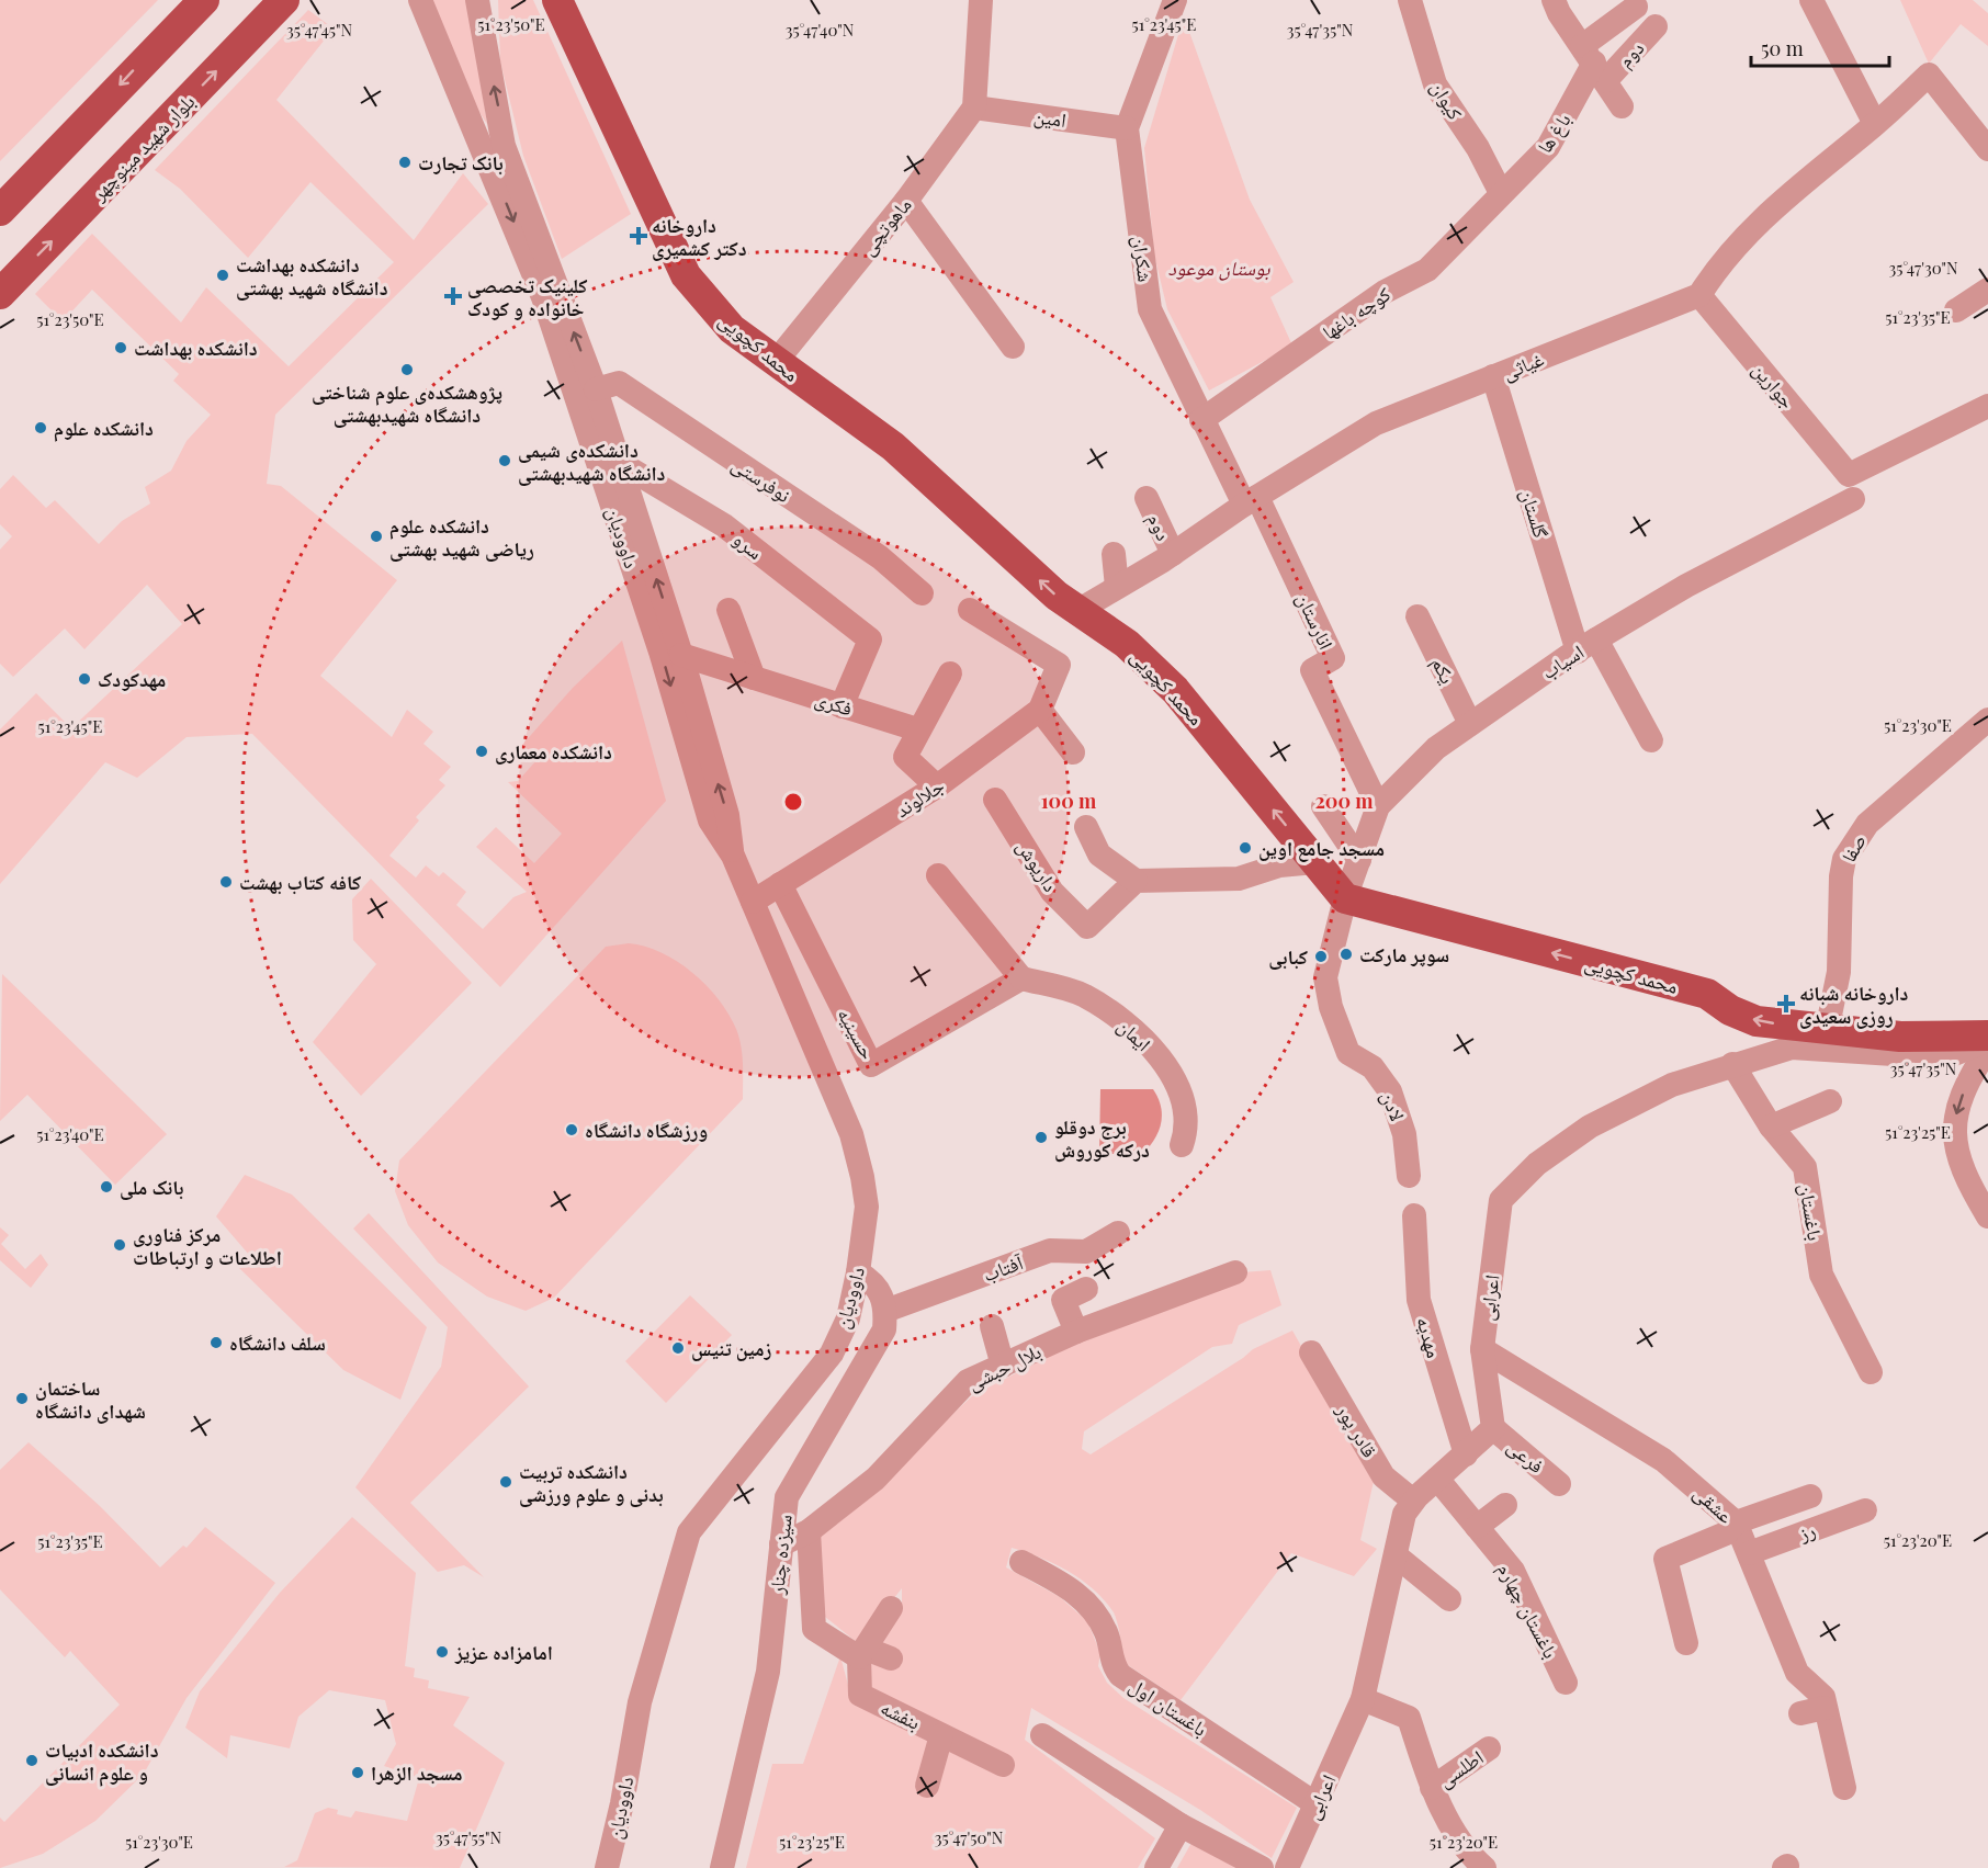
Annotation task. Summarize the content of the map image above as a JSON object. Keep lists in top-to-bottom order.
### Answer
{
  "streets": {
    "main road": ["بلوار شهید مینوچهر", "محمد کچویی"],
    "street": [
      "دوم",
      "کیوان",
      "امین",
      "باغ ها",
      "ماهوتچی",
      "شکران",
      "کوچه باغها",
      "غیاثی",
      "جوارین",
      "نوفرستی",
      "گلستان",
      "داوودیان",
      "سرو",
      "انارستان",
      "اسیاب",
      "یکم",
      "فکری",
      "جلالوند",
      "صفا",
      "داریوش",
      "حسینیه",
      "ایمان",
      "لادن",
      "باغستان",
      "آفتاب",
      "اعرابی",
      "مهدیه",
      "بلال حبشی",
      "قادر پور",
      "فرعی",
      "عشقی",
      "رز",
      "سیزده چنار",
      "باغستان چهارم",
      "باغستان اول",
      "بنفشه",
      "اطلسی"
    ]
  },
  "crossings": [
    ["دوم", "باغ ها"],
    ["دوم", "غیاثی"],
    ["کیوان", "باغ ها"],
    ["کیوان", "کوچه باغها"],
    ["امین", "ماهوتچی"],
    ["امین", "شکران"],
    ["باغ ها", "کوچه باغها"],
    ["ماهوتچی", "محمد کچویی"],
    ["شکران", "کوچه باغها"],
    ["شکران", "غیاثی"],
    ["شکران", "انارستان"],
    ["محمد کچویی", "غیاثی"],
    ["محمد کچویی", "اسیاب"],
    ["محمد کچویی", "صفا"],
    ["محمد کچویی", "لادن"],
    ["محمد کچویی", "اعرابی"],
    ["غیاثی", "جوارین"],
    ["غیاثی", "گلستان"],
    ["غیاثی", "انارستان"],
    ["جوارین", "اسیاب"],
    ["نوفرستی", "داوودیان"],
    ["گلستان", "اسیاب"],
    ["داوودیان", "سرو"],
    ["داوودیان", "فکری"],
    ["داوودیان", "جلالوند"],
    ["سرو", "فکری"],
    ["انارستان", "اسیاب"],
    ["اسیاب", "یکم"],
    ["اسیاب", "لادن"],
    ["جلالوند", "حسینیه"],
    ["حسینیه", "ایمان"],
    ["باغستان", "اعرابی"],
    ["آفتاب", "سیزده چنار"],
    ["اعرابی", "مهدیه"],
    ["اعرابی", "قادر پور"],
    ["اعرابی", "فرعی"],
    ["اعرابی", "عشقی"],
    ["اعرابی", "باغستان چهارم"],
    ["اعرابی", "باغستان اول"],
    ["بلال حبشی", "سیزده چنار"],
    ["عشقی", "رز"]
  ],
  "one_way": ["محمد کچویی"],
  "parks": ["بوستان موعود"],
  "places": {
    "other": [
      "بانک تجارت",
      "دانشکده بهداشت دانشگاه شهید بهشتی",
      "دانشکده بهداشت",
      "پژوهشکده‌ی علوم شناختی دانشگاه شهیدبهشتی",
      "دانشکده علوم",
      "دانشکده‌ی شیمی دانشگاه شهیدبهشتی",
      "دانشکده علوم ریاضی شهید بهشتی",
      "مهدکودک",
      "دانشکده معماری",
      "مسجد جامع اوین",
      "کافه کتاب بهشت",
      "سوپر مارکت",
      "کبابی",
      "ورزشگاه دانشگاه",
      "برج دوقلو درکه کوروش",
      "بانک ملی",
      "مرکز فناوری اطلاعات و ارتباطات",
      "سلف دانشگاه",
      "زمین تنیس",
      "ساختمان شهدای دانشگاه",
      "دانشکده تربیت بدنی و علوم ورزشی",
      "امامزاده عزیز",
      "دانشکده ادبیات و علوم انسانی",
      "مسجد الزهرا"
    ],
    "health": ["داروخانه دکتر کشمیری", "کلینیک تخصصی خانواده و کودک", "داروخانه شبانه روزی سعیدی"]
  },
  "scale_bar": "50 m",
  "coordinates": [
    "51°23'50\"E",
    "51°23'45\"E",
    "35°47'45\"N",
    "35°47'40\"N",
    "35°47'35\"N",
    "35°47'30\"N",
    "51°23'35\"E",
    "51°23'30\"E",
    "51°23'25\"E",
    "51°23'40\"E",
    "51°23'20\"E",
    "35°47'55\"N",
    "35°47'50\"N"
  ],
  "rings": ["100 m", "200 m"]
}
